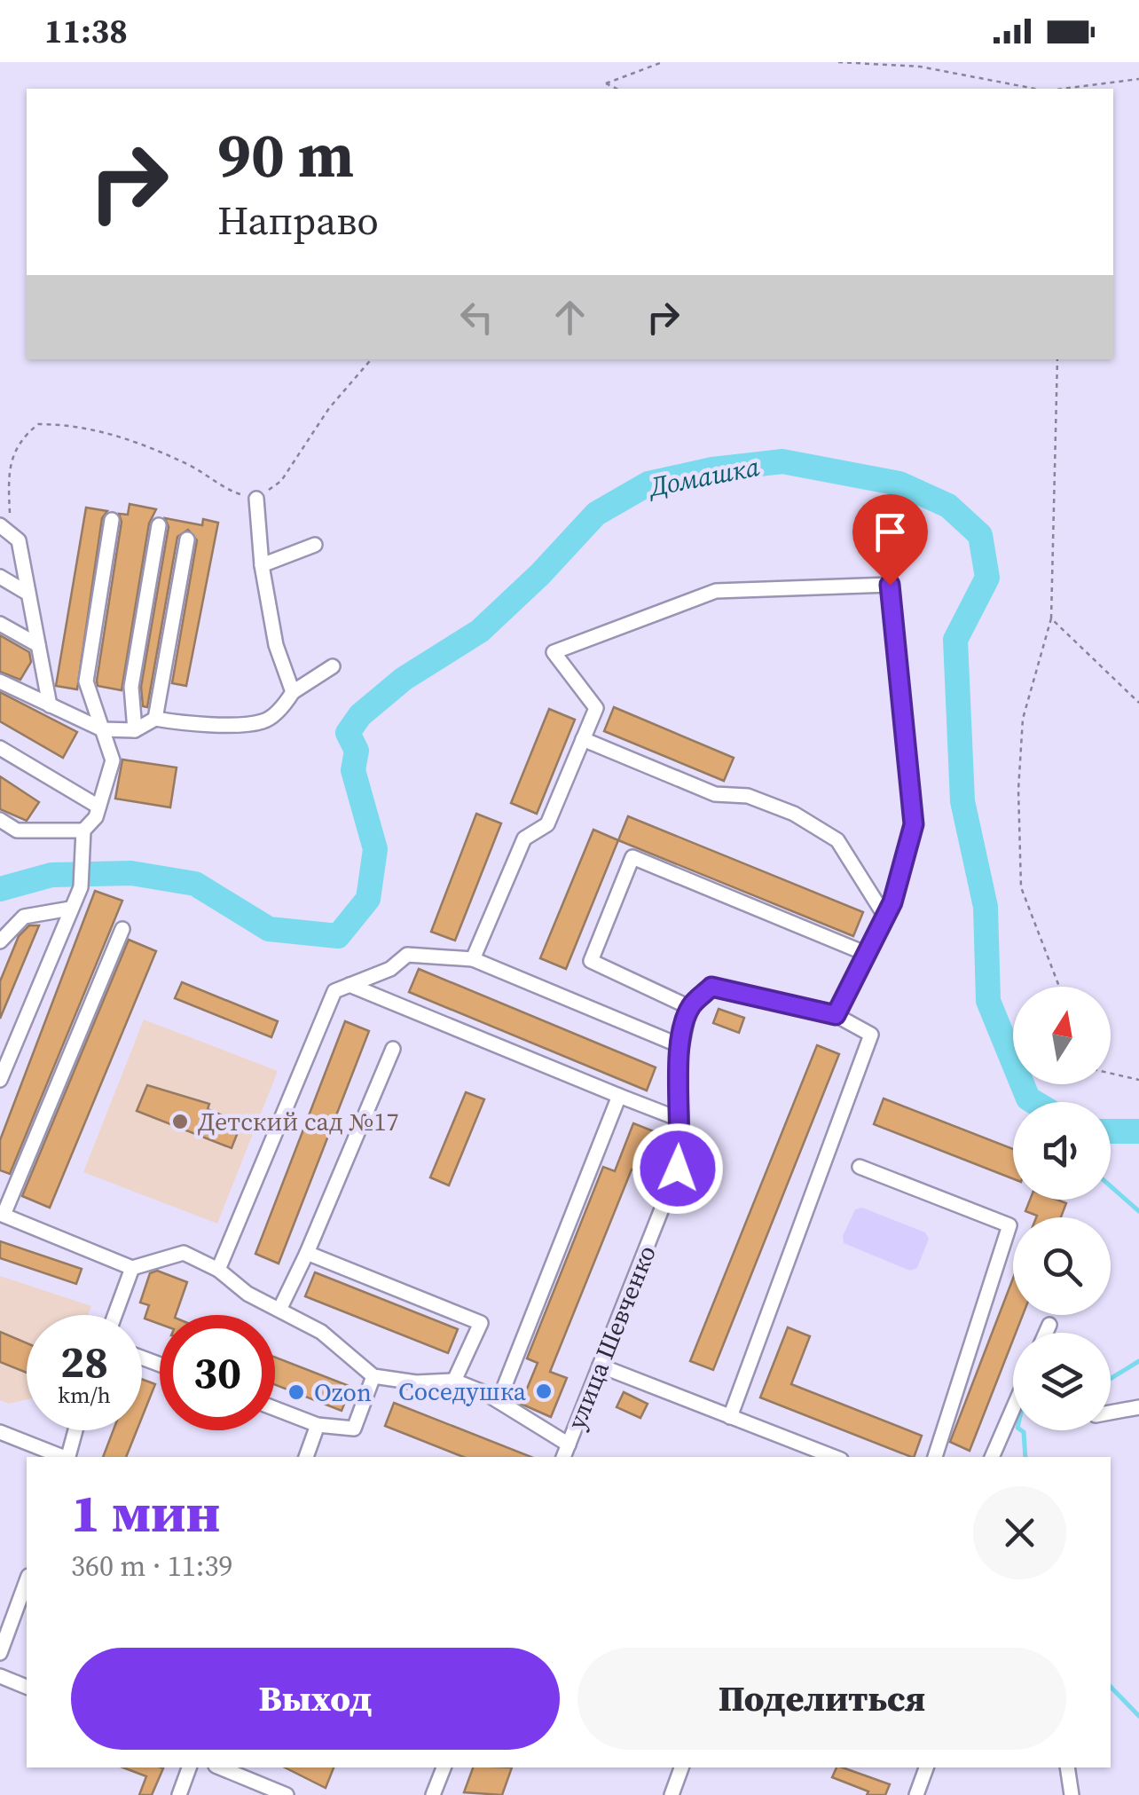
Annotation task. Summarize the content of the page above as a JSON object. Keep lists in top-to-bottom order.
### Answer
{
  "streets": {
    "street": ["улица Шевченко"]
  },
  "water": ["Домашка"],
  "places": ["Детский сад №17", "Соседушка", "Ozon"],
  "north": "top",
  "page": {
    "status": "11:38",
    "turn": ["90 m", "Направо"],
    "speed": "28 km/h",
    "limit": "30",
    "heading": ["1 мин", "360 m · 11:39"],
    "buttons": ["Выход", "Поделиться"]
  }
}
